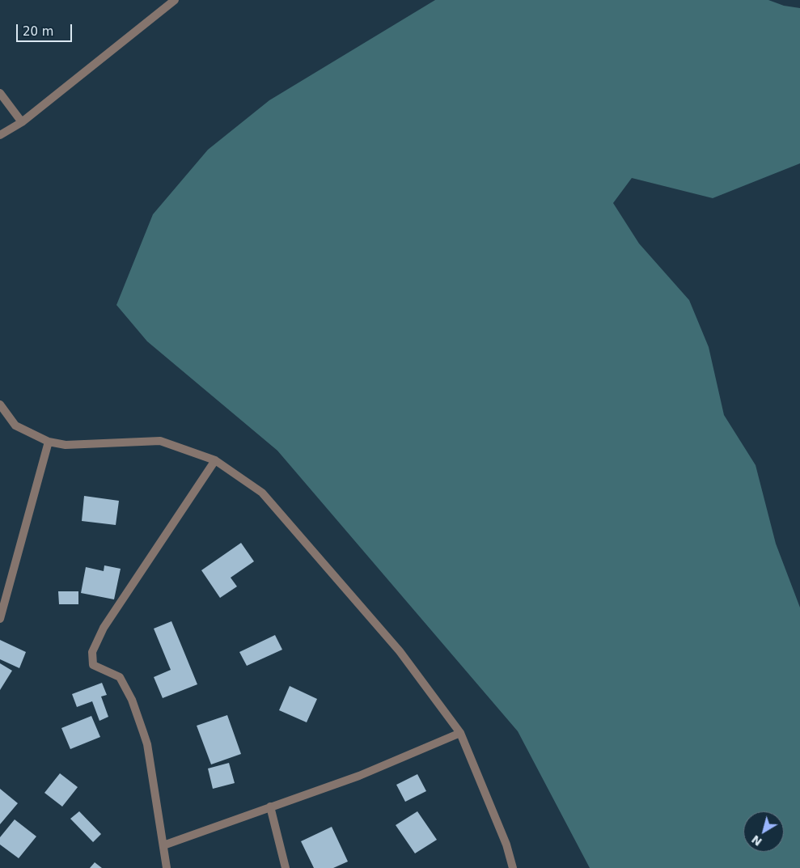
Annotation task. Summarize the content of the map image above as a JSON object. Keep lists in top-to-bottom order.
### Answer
{
  "scale_bar": "20 m",
  "north": "bottom left"
}
